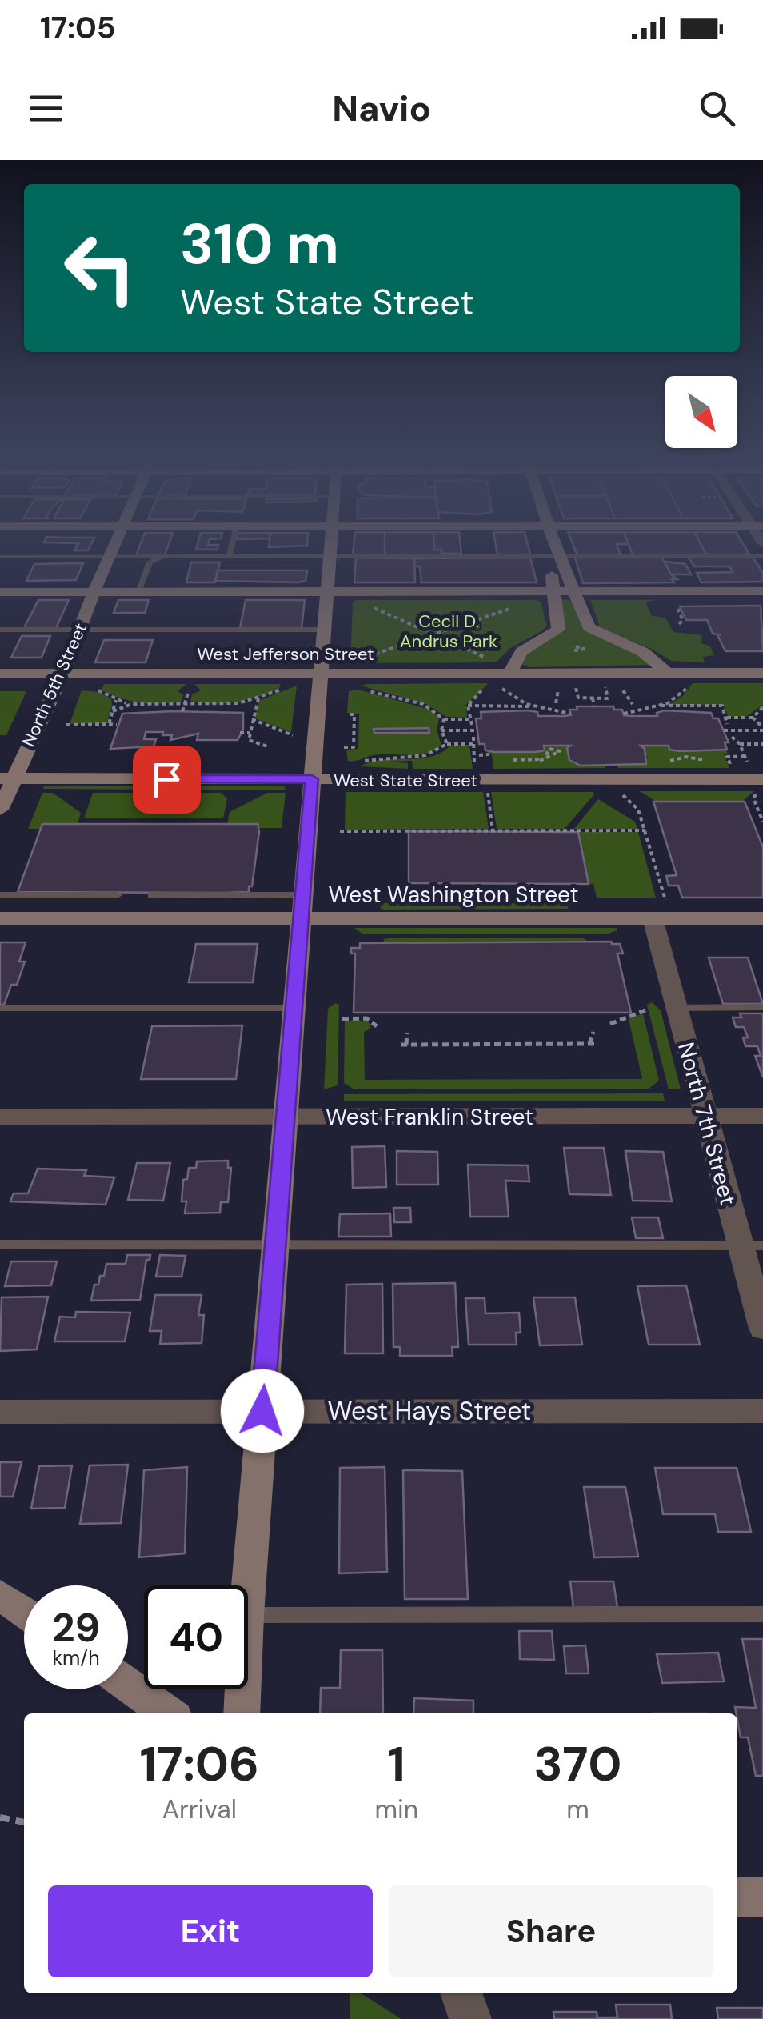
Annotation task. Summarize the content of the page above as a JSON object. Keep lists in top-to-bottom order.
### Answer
{
  "streets": {
    "street": [
      "West Jefferson Street",
      "North 5th Street",
      "West State Street",
      "West Washington Street",
      "West Franklin Street",
      "North 7th Street",
      "West Hays Street"
    ]
  },
  "crossings": [
    ["West Jefferson Street", "North 5th Street"],
    ["North 5th Street", "West State Street"],
    ["West Washington Street", "North 7th Street"],
    ["West Franklin Street", "North 7th Street"]
  ],
  "parks": ["Cecil D. Andrus Park"],
  "north": "bottom right",
  "page": {
    "status": "17:05",
    "header": "Navio",
    "turn": ["310 m", "West State Street"],
    "speed": "29 km/h",
    "limit": "40",
    "eta": [
      "17:06",
      "Arrival",
      "1",
      "min",
      "370",
      "m"
    ],
    "buttons": ["Exit", "Share"]
  }
}
